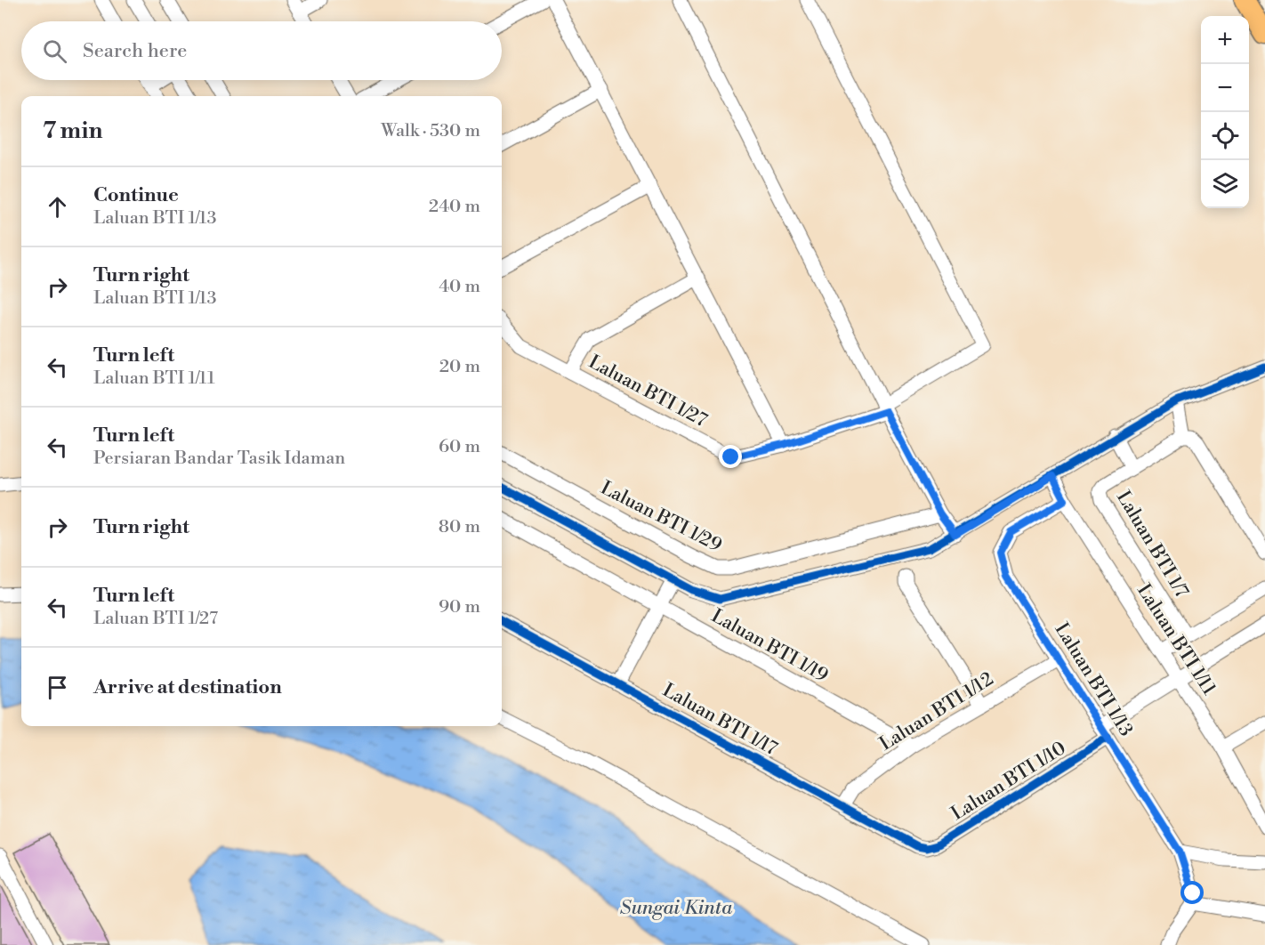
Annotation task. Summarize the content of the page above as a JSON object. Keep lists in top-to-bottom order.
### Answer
{
  "streets": {
    "street": [
      "Laluan BTI 1/27",
      "Laluan BTI 1/29",
      "Laluan BTI 1/7",
      "Laluan BTI 1/11",
      "Laluan BTI 1/19",
      "Laluan BTI 1/13",
      "Laluan BTI 1/12",
      "Laluan BTI 1/17",
      "Laluan BTI 1/10"
    ]
  },
  "crossings": [
    ["Laluan BTI 1/11", "Laluan BTI 1/13"],
    ["Laluan BTI 1/11", "Laluan BTI 1/10"],
    ["Laluan BTI 1/19", "Laluan BTI 1/12"],
    ["Laluan BTI 1/13", "Laluan BTI 1/12"],
    ["Laluan BTI 1/13", "Laluan BTI 1/10"],
    ["Laluan BTI 1/12", "Laluan BTI 1/17"],
    ["Laluan BTI 1/17", "Laluan BTI 1/10"]
  ],
  "water": ["Sungai Kinta"],
  "page": {
    "map_buttons": ["+", "−"],
    "search": "Search here",
    "heading": ["7 min", "Walk · 530 m"],
    "list": [
      ["Continue", "Laluan BTI 1/13", "240 m"],
      ["Turn right", "Laluan BTI 1/13", "40 m"],
      ["Turn left", "Laluan BTI 1/11", "20 m"],
      ["Turn left", "Persiaran Bandar Tasik Idaman", "60 m"],
      ["Turn right", "80 m"],
      ["Turn left", "Laluan BTI 1/27", "90 m"],
      "Arrive at destination"
    ]
  }
}
